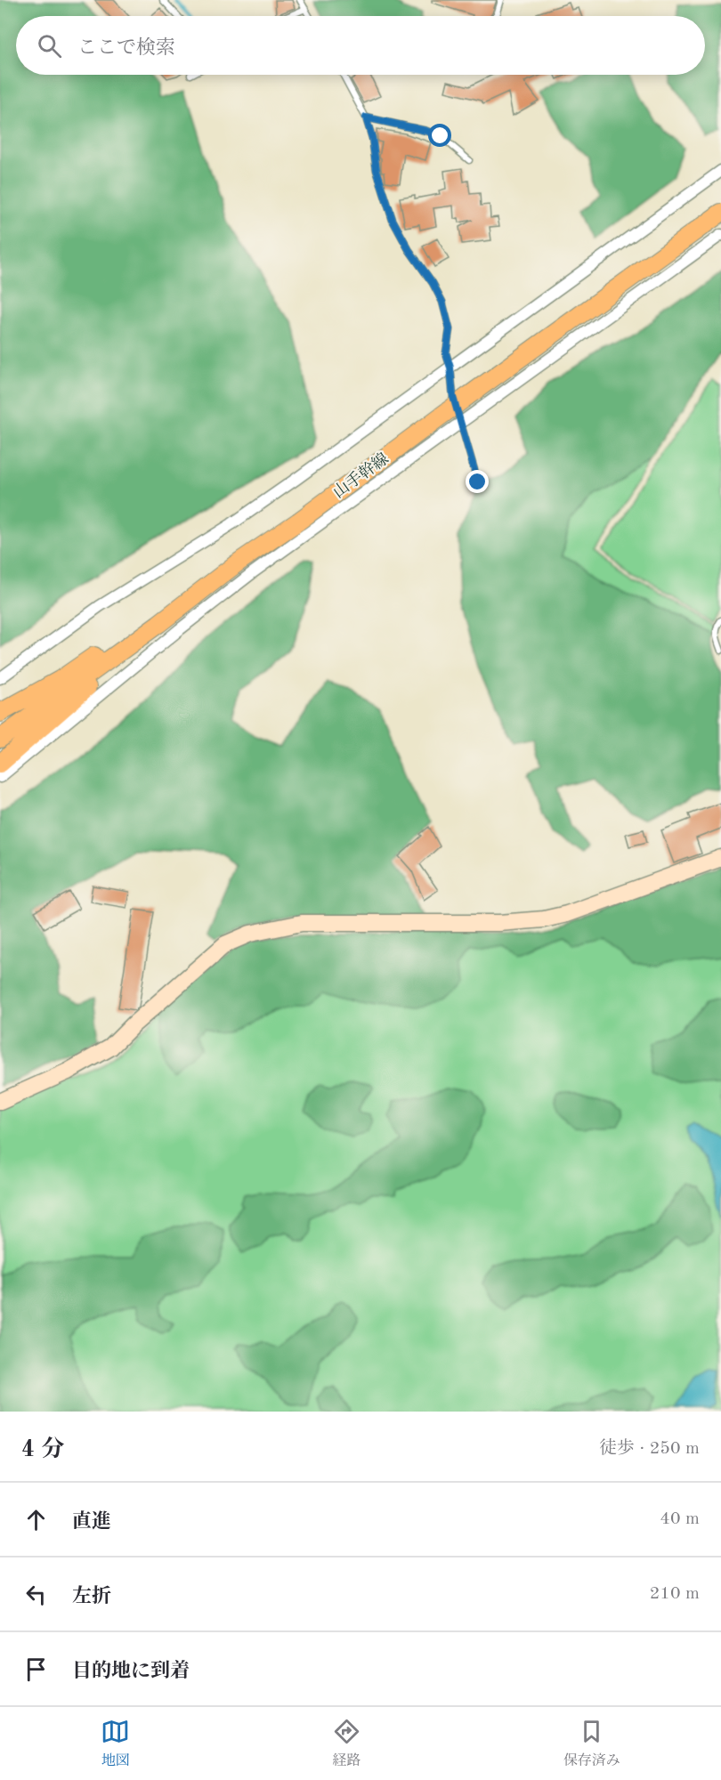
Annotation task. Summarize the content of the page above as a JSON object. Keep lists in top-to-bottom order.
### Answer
{
  "streets": {
    "main road": ["山手幹線"]
  },
  "page": {
    "search": "ここで検索",
    "heading": ["4 分", "徒歩 · 250 m"],
    "list": [
      ["直進", "40 m"],
      ["左折", "210 m"],
      "目的地に到着"
    ],
    "nav": ["地図", "経路", "保存済み"]
  }
}
